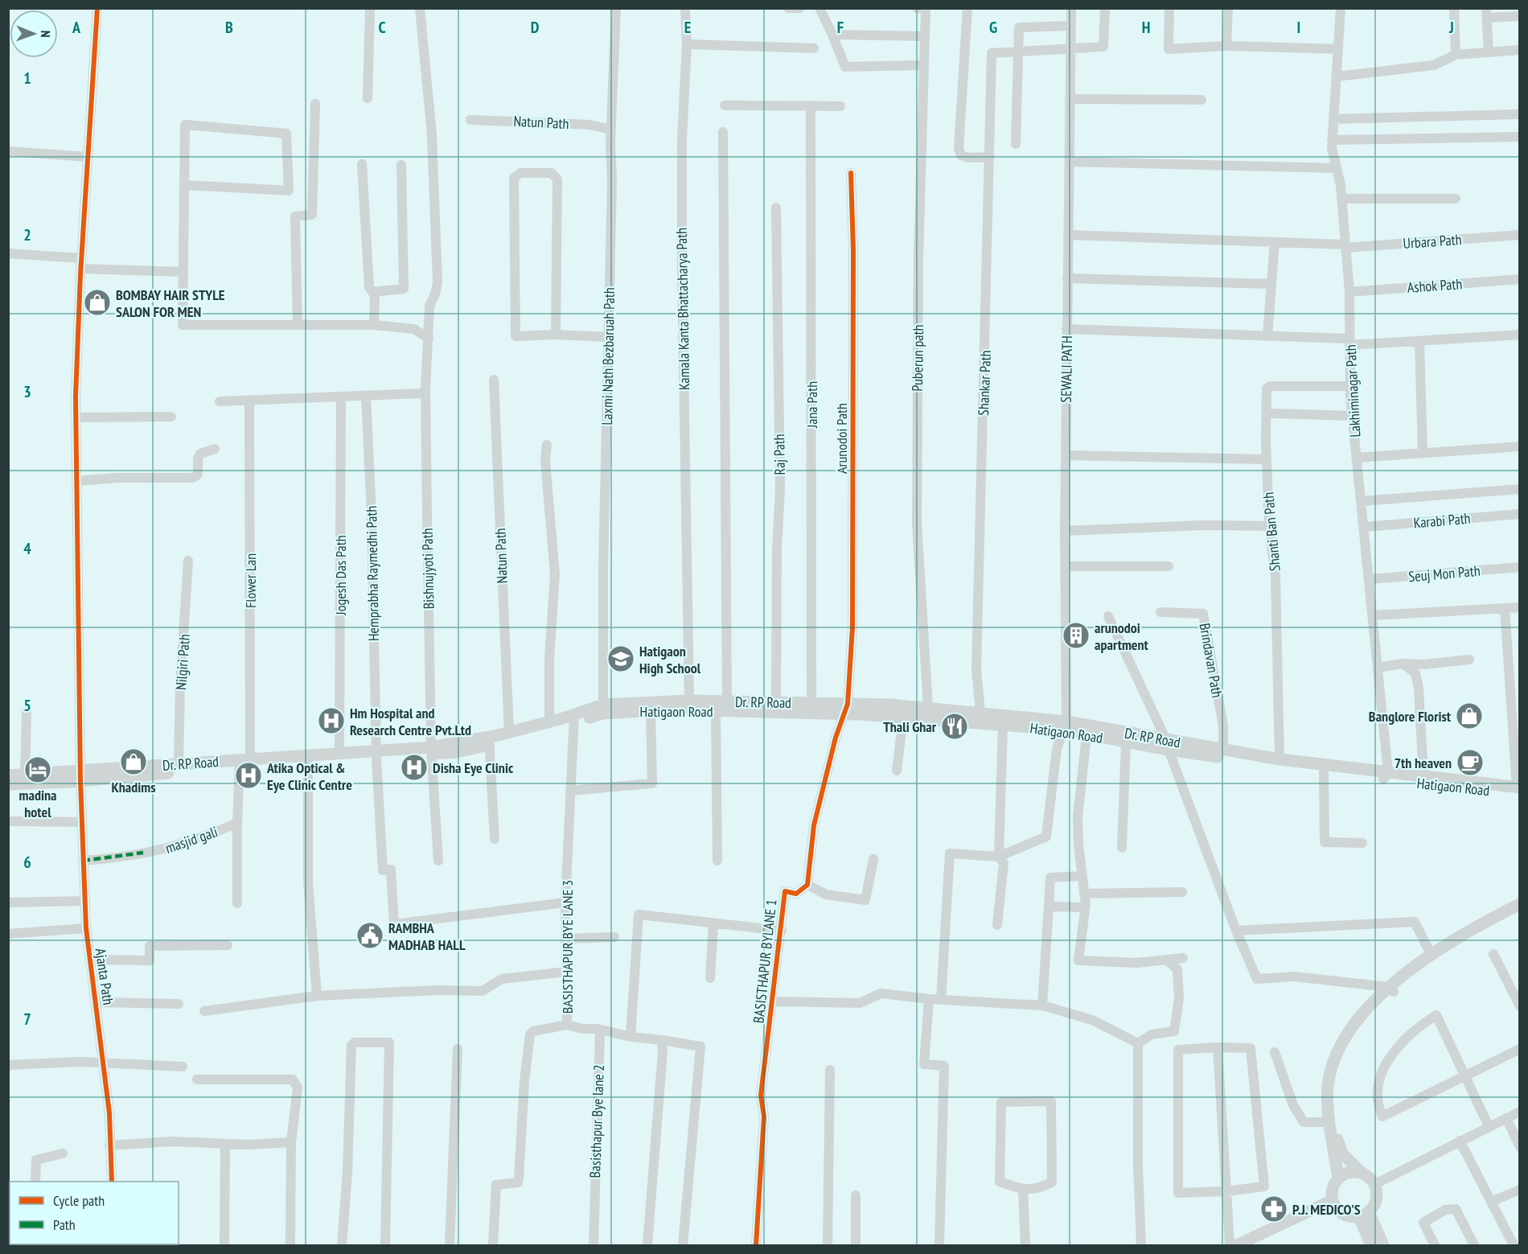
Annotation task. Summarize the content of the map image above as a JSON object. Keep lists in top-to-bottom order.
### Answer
{
  "streets": {
    "main road": ["Dr. RP Road", "Hatigaon Road"],
    "street": [
      "Natun Path",
      "Urbara Path",
      "Ashok Path",
      "Kamala Kanta Bhattacharya Path",
      "Laxmi Nath Bezbaruah Path",
      "Puberun path",
      "SEWALI PATH",
      "Shankar Path",
      "Lakhiminagar Path",
      "Jana Path",
      "Arunodoi Path",
      "Raj Path",
      "Karabi Path",
      "Shanti Ban Path",
      "Bishnujyoti Path",
      "Hemprabha Raymedhi Path",
      "Seuj Mon Path",
      "Jogesh Das Path",
      "Flower Lan",
      "Brindavan Path",
      "Nilgiri Path",
      "masjid gali",
      "BASISTHAPUR BYE LANE 3",
      "BASISTHAPUR BYLANE 1",
      "Ajanta Path",
      "Basisthapur Bye lane 2"
    ]
  },
  "crossings": [
    ["Natun Path", "Laxmi Nath Bezbaruah Path"],
    ["Natun Path", "Dr. RP Road"],
    ["Urbara Path", "SEWALI PATH"],
    ["Urbara Path", "Lakhiminagar Path"],
    ["Ashok Path", "Lakhiminagar Path"],
    ["Kamala Kanta Bhattacharya Path", "Dr. RP Road"],
    ["Laxmi Nath Bezbaruah Path", "Dr. RP Road"],
    ["Laxmi Nath Bezbaruah Path", "Hatigaon Road"],
    ["Puberun path", "Dr. RP Road"],
    ["SEWALI PATH", "Dr. RP Road"],
    ["SEWALI PATH", "Hatigaon Road"],
    ["Shankar Path", "Dr. RP Road"],
    ["Lakhiminagar Path", "Karabi Path"],
    ["Lakhiminagar Path", "Shanti Ban Path"],
    ["Lakhiminagar Path", "Seuj Mon Path"],
    ["Lakhiminagar Path", "Dr. RP Road"],
    ["Lakhiminagar Path", "Hatigaon Road"],
    ["Jana Path", "Dr. RP Road"],
    ["Arunodoi Path", "Dr. RP Road"],
    ["Arunodoi Path", "Hatigaon Road"],
    ["Raj Path", "Dr. RP Road"],
    ["Shanti Ban Path", "Dr. RP Road"],
    ["Bishnujyoti Path", "Dr. RP Road"],
    ["Hemprabha Raymedhi Path", "Dr. RP Road"],
    ["Hemprabha Raymedhi Path", "BASISTHAPUR BYE LANE 3"],
    ["Jogesh Das Path", "Dr. RP Road"],
    ["Flower Lan", "Dr. RP Road"],
    ["Brindavan Path", "Dr. RP Road"],
    ["Nilgiri Path", "Dr. RP Road"],
    ["Dr. RP Road", "Hatigaon Road"],
    ["Dr. RP Road", "BASISTHAPUR BYE LANE 3"],
    ["Dr. RP Road", "Ajanta Path"],
    ["masjid gali", "Ajanta Path"]
  ],
  "places": {
    "shop": ["BOMBAY HAIR STYLE SALON FOR MEN", "Banglore Florist", "Khadims"],
    "building": ["arunodoi apartment"],
    "school or university": ["Hatigaon High School"],
    "hospital": ["Hm Hospital and Research Centre Pvt.Ltd", "Disha Eye Clinic", "Atika Optical & Eye Clinic Centre"],
    "restaurant": ["Thali Ghar"],
    "cafe": ["7th heaven"],
    "hotel": ["madina hotel"],
    "public building": ["RAMBHA MADHAB HALL"],
    "pharmacy": ["P.J. MEDICO'S"]
  },
  "legend": ["Cycle path", "Path"],
  "north": "right",
  "grid": {
    "columns": [
      "A",
      "B",
      "C",
      "D",
      "E",
      "F",
      "G",
      "H",
      "I",
      "J"
    ],
    "rows": [
      "1",
      "2",
      "3",
      "4",
      "5",
      "6",
      "7"
    ]
  }
}
